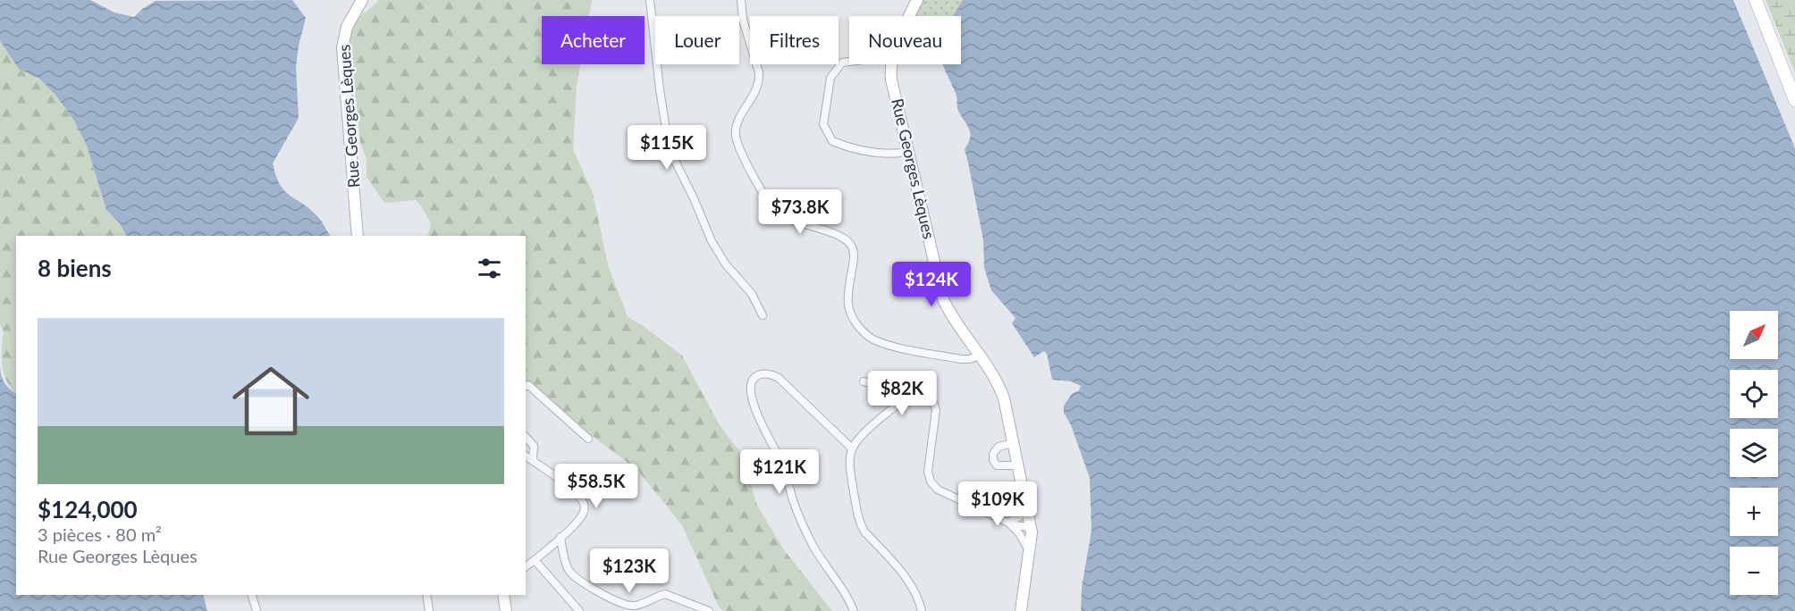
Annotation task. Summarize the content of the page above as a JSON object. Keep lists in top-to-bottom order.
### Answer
{
  "streets": {
    "main road": ["Rue Georges Lèques"]
  },
  "north": "top right",
  "page": {
    "chip": [
      "Acheter",
      "Louer",
      "Filtres",
      "Nouveau"
    ],
    "price": [
      "$115K",
      "$73.8K",
      "$124K",
      "$82K",
      "$121K",
      "$58.5K",
      "$109K",
      "$123K"
    ],
    "heading": "8 biens",
    "list": [
      {
        "name": "$124,000",
        "note": "3 pièces · 80 m² · Rue Georges Lèques"
      }
    ],
    "map_buttons": ["+", "−"]
  }
}
